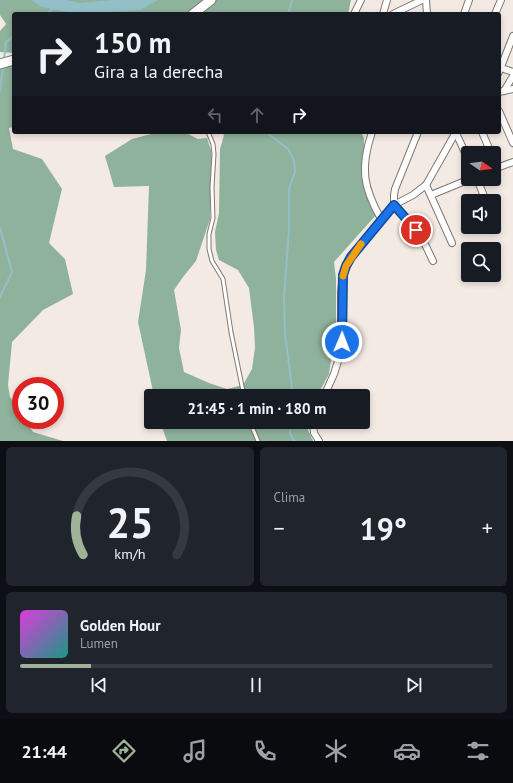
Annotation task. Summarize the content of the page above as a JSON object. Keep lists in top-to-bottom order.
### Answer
{
  "north": "right",
  "page": {
    "turn": ["150 m", "Gira a la derecha"],
    "limit": "30",
    "trip": "21:45 · 1 min · 180 m",
    "tile": "Clima",
    "heat": ["−", "19°", "+"],
    "song": ["Golden Hour", "Lumen"],
    "tabs": "21:44",
    "gauge": ["25", "km/h"]
  }
}
